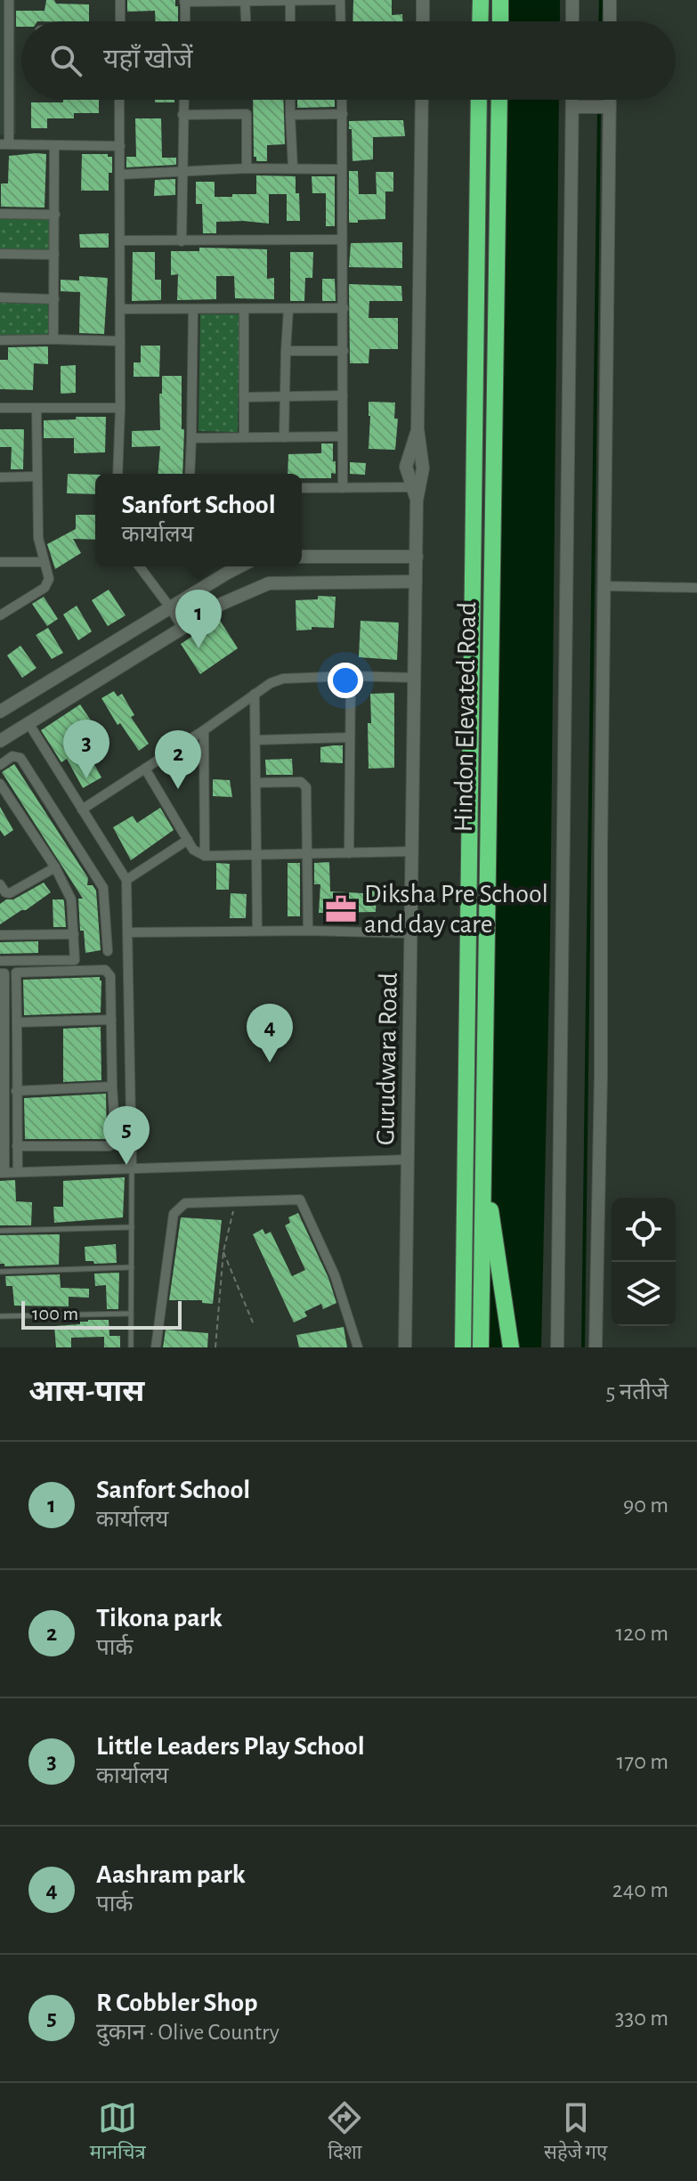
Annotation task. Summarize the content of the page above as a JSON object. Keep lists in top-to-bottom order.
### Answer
{
  "streets": {
    "highway": ["Hindon Elevated Road"],
    "street": ["Gurudwara Road"]
  },
  "places": {
    "office": ["Diksha Pre School and day care"]
  },
  "scale_bar": "100 m",
  "page": {
    "search": "यहाँ खोजें",
    "popup": ["Sanfort School", "कार्यालय"],
    "pins": [
      "1",
      "3",
      "2",
      "4",
      "5"
    ],
    "scale": "100 m",
    "heading": ["आस-पास", "5 नतीजे"],
    "list": [
      {
        "mark": "1",
        "name": "Sanfort School",
        "note": "कार्यालय",
        "value": "90 m"
      },
      {
        "mark": "2",
        "name": "Tikona park",
        "note": "पार्क",
        "value": "120 m"
      },
      {
        "mark": "3",
        "name": "Little Leaders Play School",
        "note": "कार्यालय",
        "value": "170 m"
      },
      {
        "mark": "4",
        "name": "Aashram park",
        "note": "पार्क",
        "value": "240 m"
      },
      {
        "mark": "5",
        "name": "R Cobbler Shop",
        "note": "दुकान · Olive Country",
        "value": "330 m"
      }
    ],
    "nav": ["मानचित्र", "दिशा", "सहेजे गए"]
  }
}
